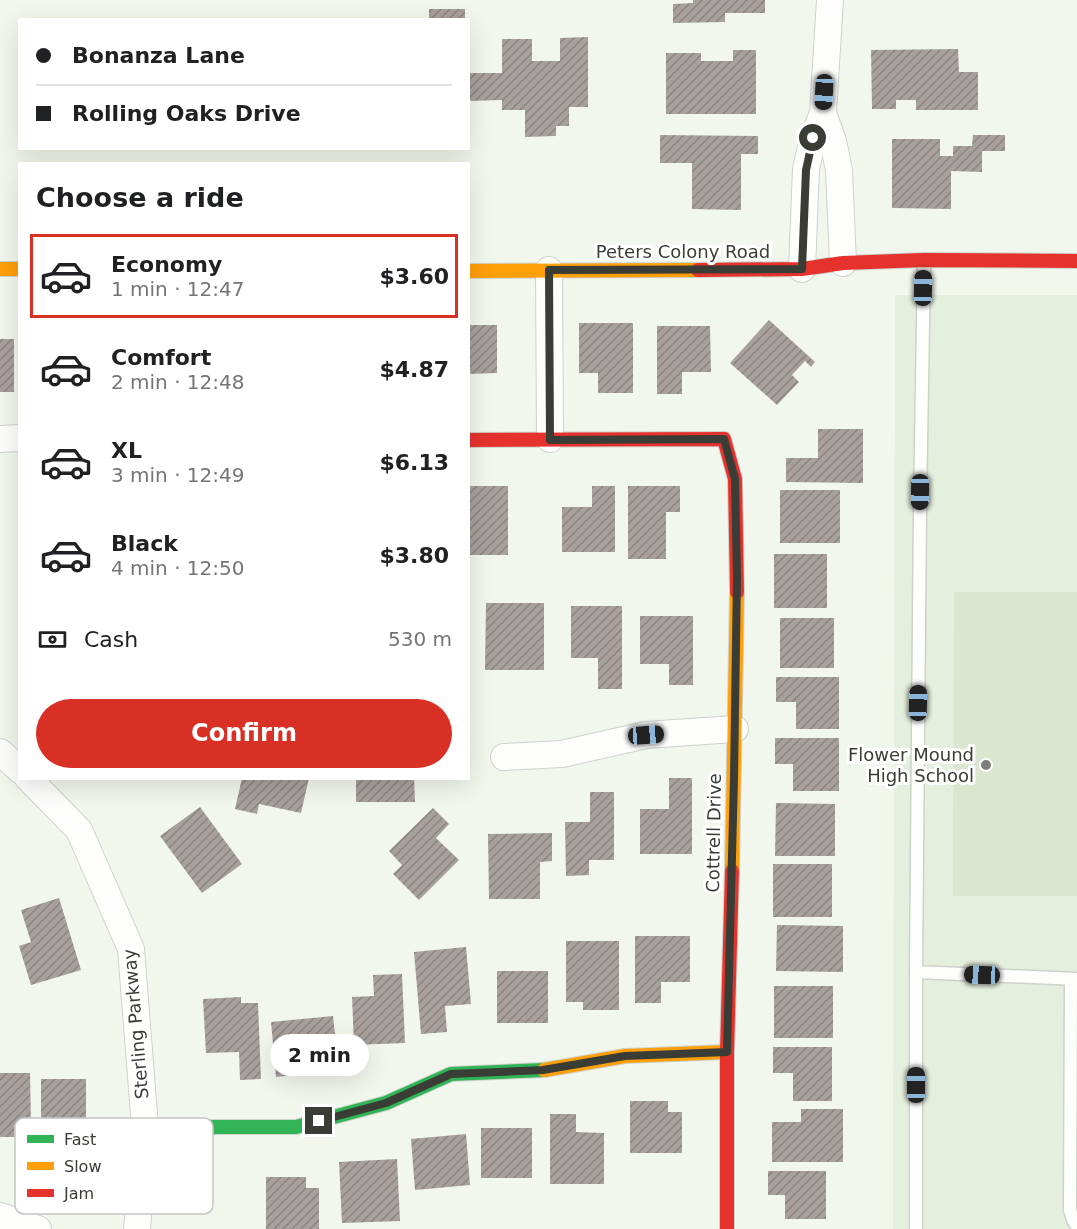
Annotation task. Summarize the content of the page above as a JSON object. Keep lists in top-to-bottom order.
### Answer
{
  "streets": {
    "street": ["Peters Colony Road", "Cottrell Drive", "Sterling Parkway"]
  },
  "places": ["Flower Mound High School"],
  "legend": ["Fast", "Slow", "Jam"],
  "page": {
    "banner": ["Bonanza Lane", "Rolling Oaks Drive"],
    "heading": "Choose a ride",
    "list": [
      {
        "name": "Economy",
        "note": "1 min · 12:47",
        "value": "$3.60"
      },
      {
        "name": "Comfort",
        "note": "2 min · 12:48",
        "value": "$4.87"
      },
      {
        "name": "XL",
        "note": "3 min · 12:49",
        "value": "$6.13"
      },
      {
        "name": "Black",
        "note": "4 min · 12:50",
        "value": "$3.80"
      }
    ],
    "pay": ["Cash", "530 m"],
    "buttons": "Confirm",
    "bubble": "2 min"
  }
}
